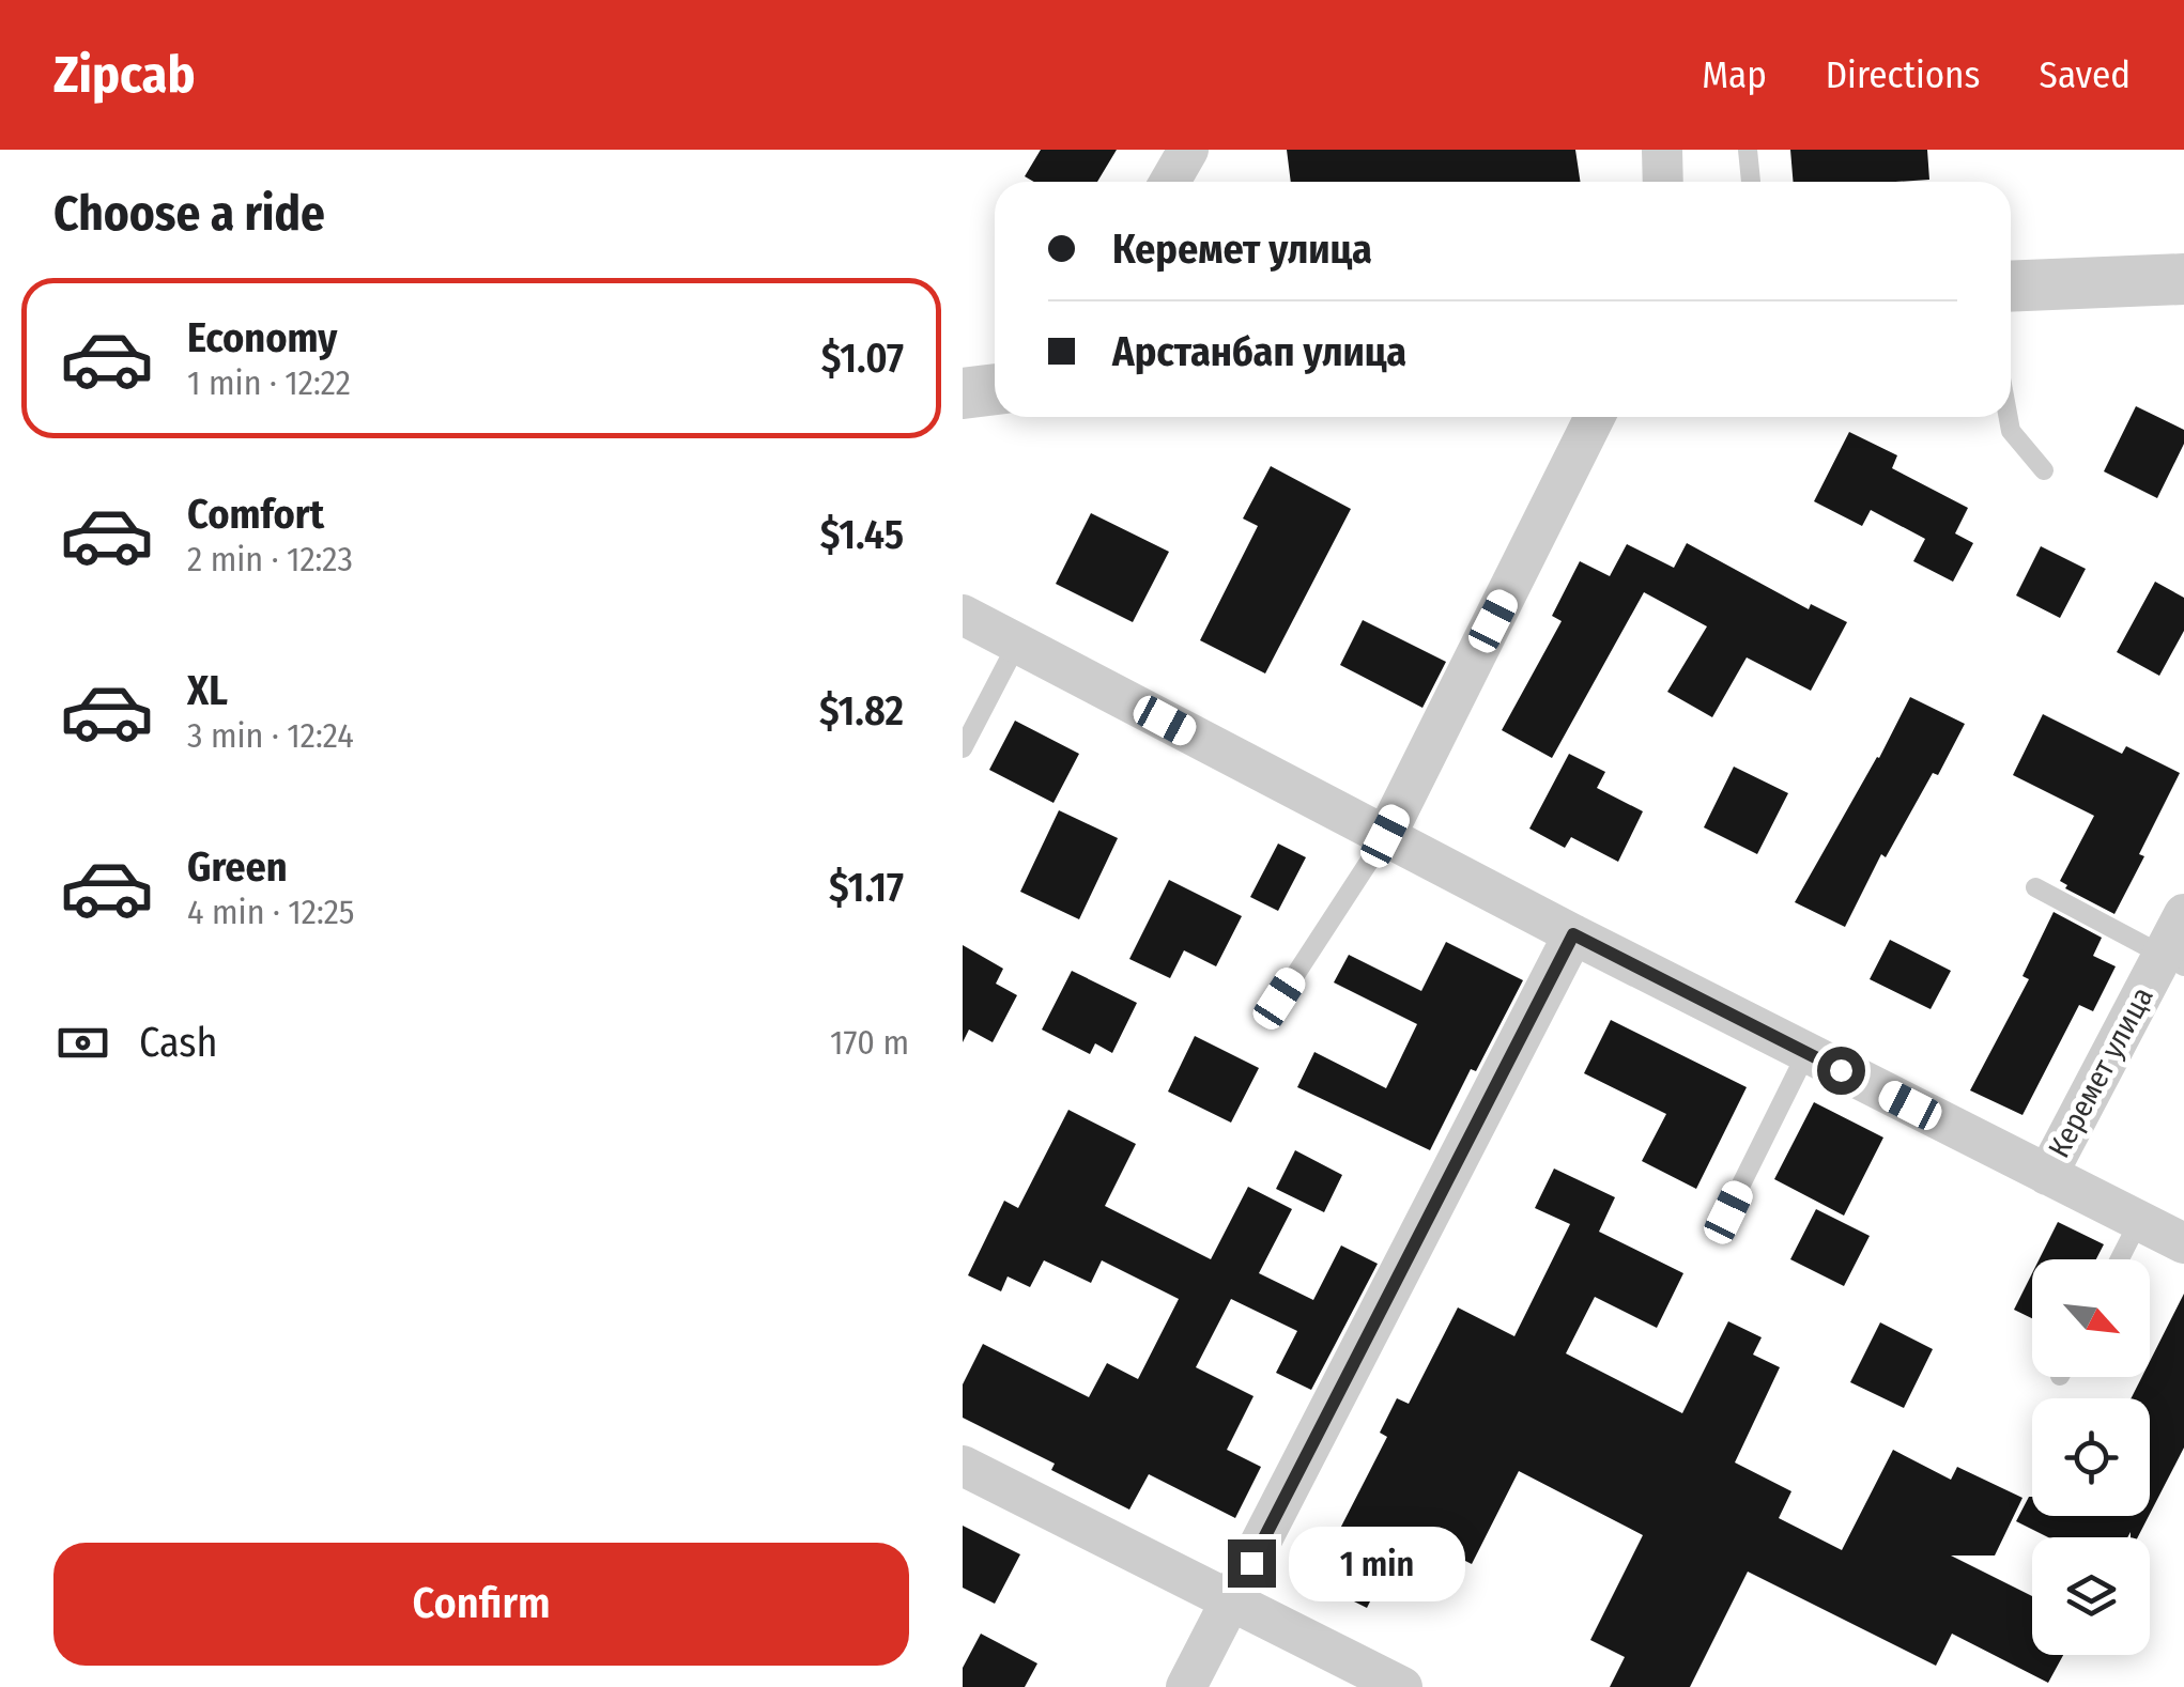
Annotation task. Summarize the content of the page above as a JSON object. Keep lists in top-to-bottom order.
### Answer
{
  "streets": {
    "street": ["Керемет улица"]
  },
  "north": "bottom right",
  "page": {
    "header": "Zipcab",
    "nav": ["Map", "Directions", "Saved"],
    "heading": "Choose a ride",
    "banner": ["Керемет улица", "Арстанбап улица"],
    "list": [
      {
        "name": "Economy",
        "note": "1 min · 12:22",
        "value": "$1.07"
      },
      {
        "name": "Comfort",
        "note": "2 min · 12:23",
        "value": "$1.45"
      },
      {
        "name": "XL",
        "note": "3 min · 12:24",
        "value": "$1.82"
      },
      {
        "name": "Green",
        "note": "4 min · 12:25",
        "value": "$1.17"
      }
    ],
    "pay": ["Cash", "170 m"],
    "buttons": "Confirm",
    "bubble": "1 min"
  }
}
